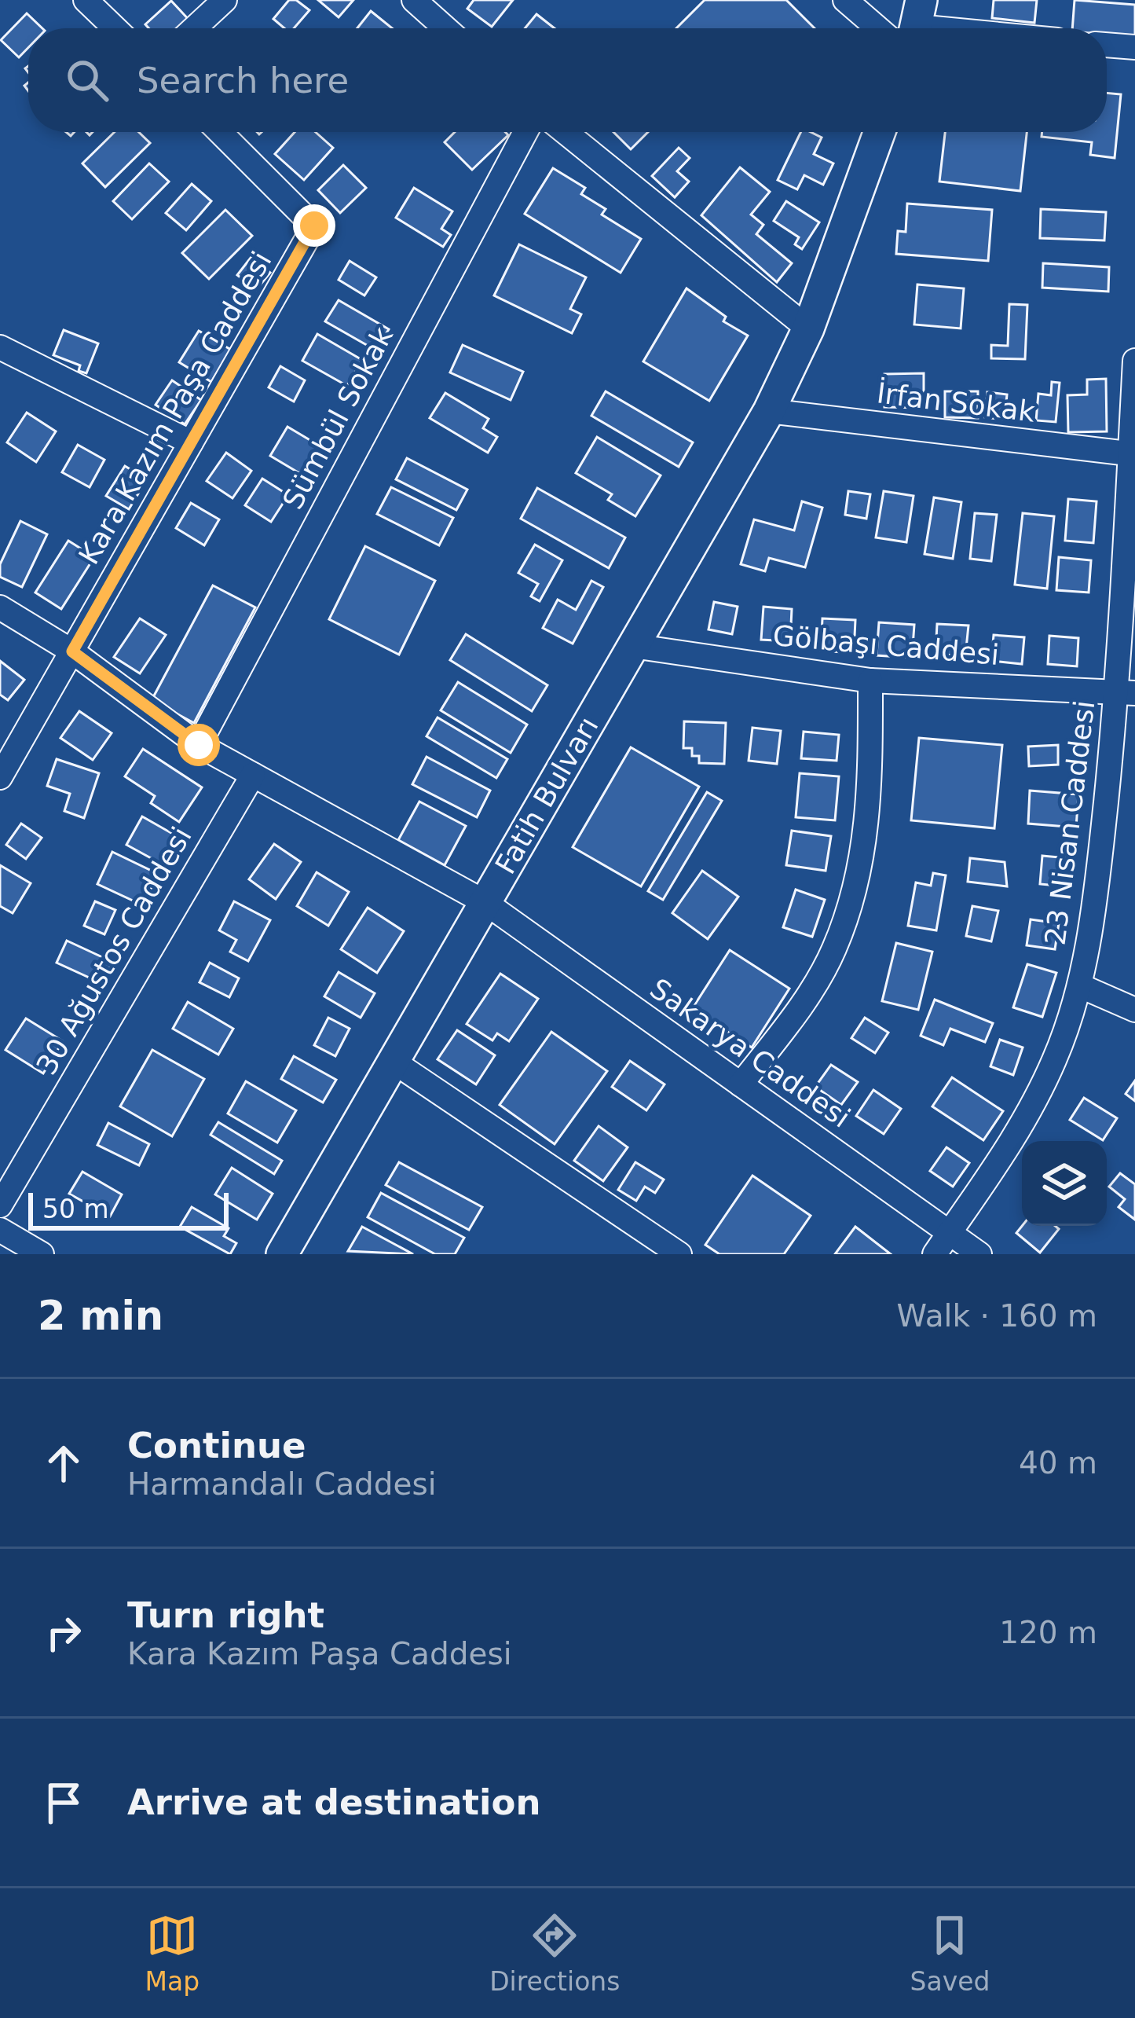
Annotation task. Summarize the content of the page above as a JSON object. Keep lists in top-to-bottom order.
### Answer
{
  "streets": {
    "street": [
      "İrfan Sokak",
      "Kara Kazım Paşa Caddesi",
      "Sümbül Sokak",
      "Gölbaşı Caddesi",
      "Fatih Bulvarı",
      "23 Nisan Caddesi",
      "30 Ağustos Caddesi",
      "Sakarya Caddesi"
    ]
  },
  "crossings": [
    ["İrfan Sokak", "Fatih Bulvarı"],
    ["İrfan Sokak", "23 Nisan Caddesi"],
    ["Kara Kazım Paşa Caddesi", "Sakarya Caddesi"],
    ["Sümbül Sokak", "Sakarya Caddesi"],
    ["Gölbaşı Caddesi", "Fatih Bulvarı"],
    ["Gölbaşı Caddesi", "23 Nisan Caddesi"],
    ["Fatih Bulvarı", "Sakarya Caddesi"],
    ["23 Nisan Caddesi", "Sakarya Caddesi"],
    ["30 Ağustos Caddesi", "Sakarya Caddesi"]
  ],
  "scale_bar": "50 m",
  "page": {
    "search": "Search here",
    "scale": "50 m",
    "heading": ["2 min", "Walk · 160 m"],
    "list": [
      ["Continue", "Harmandalı Caddesi", "40 m"],
      ["Turn right", "Kara Kazım Paşa Caddesi", "120 m"],
      "Arrive at destination"
    ],
    "nav": ["Map", "Directions", "Saved"]
  }
}
